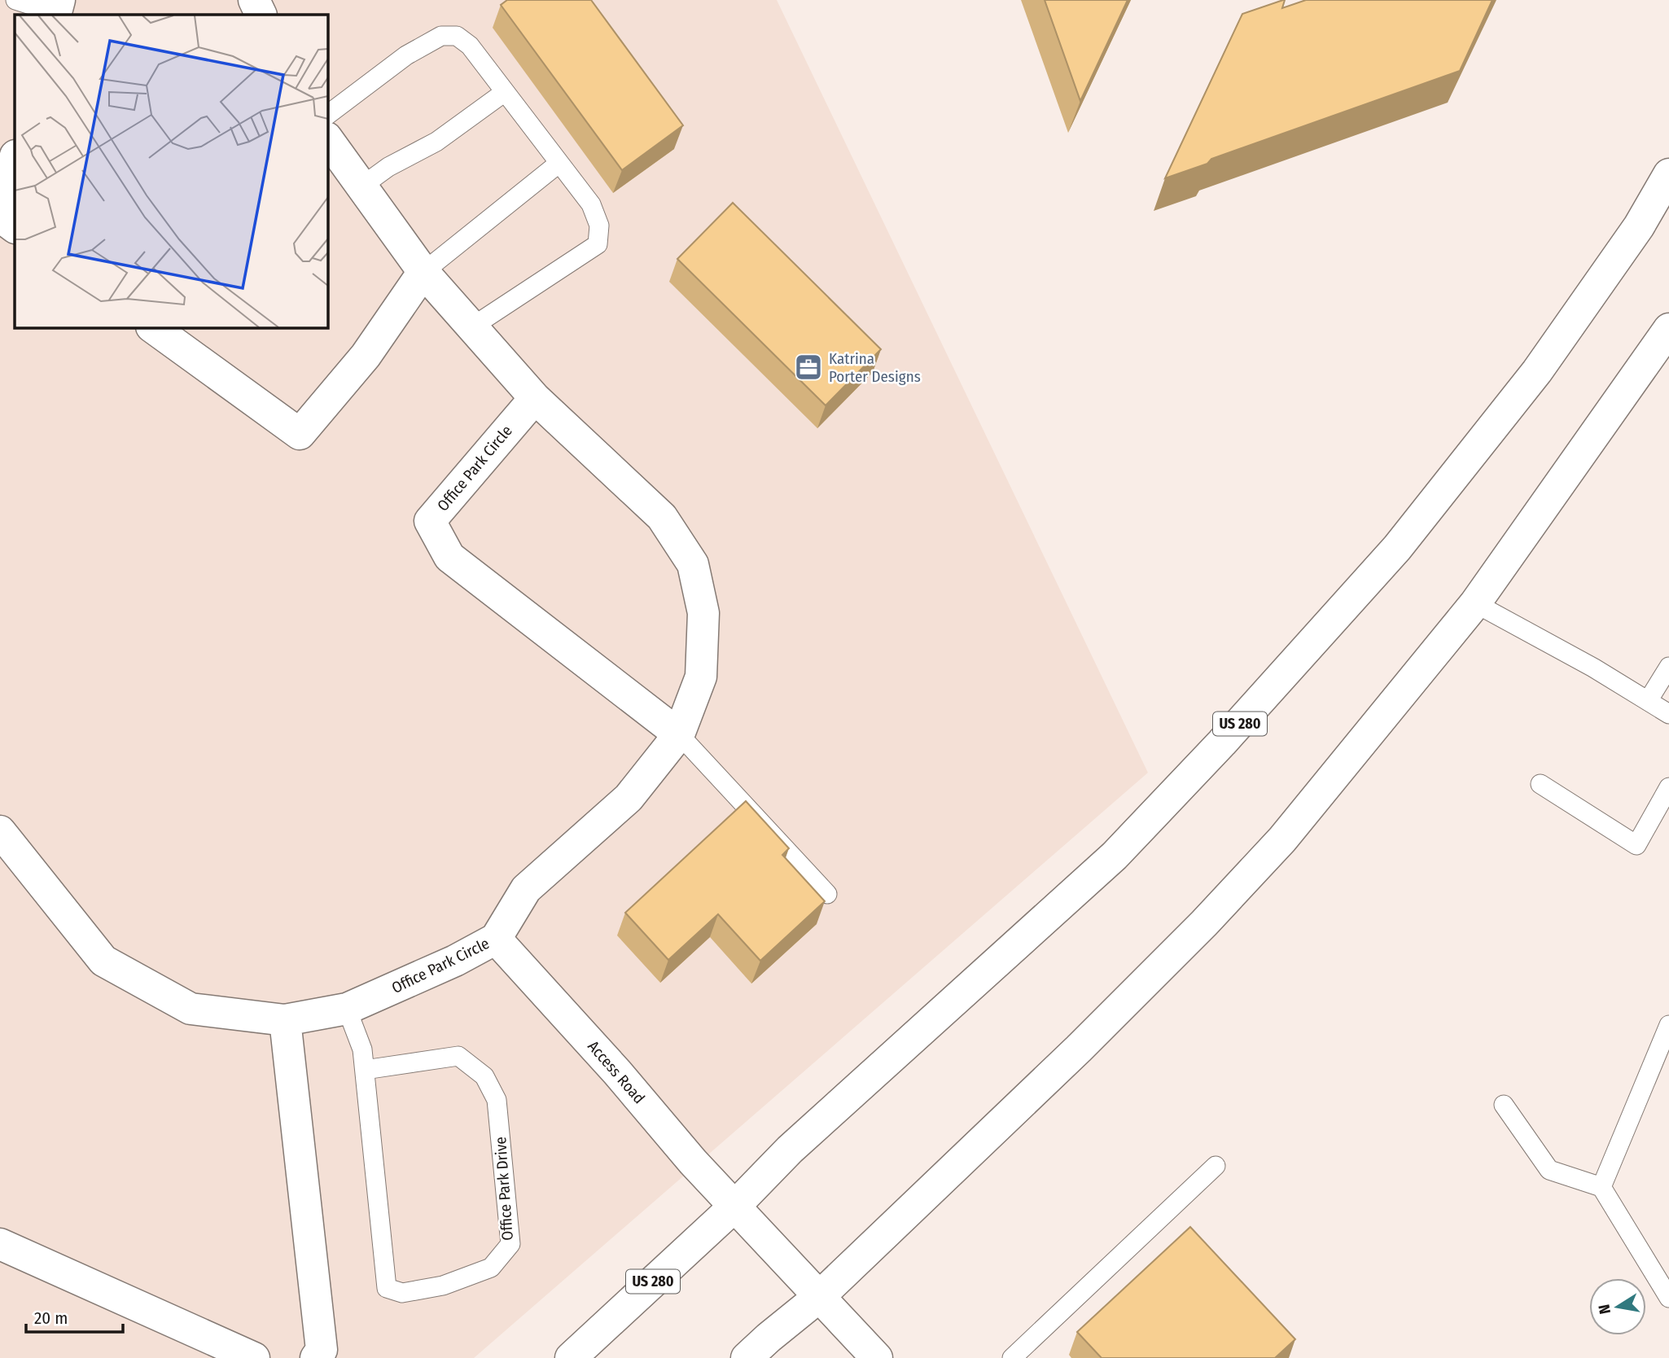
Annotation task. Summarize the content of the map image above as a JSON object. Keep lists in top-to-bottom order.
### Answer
{
  "streets": {
    "main road": ["Office Park Circle", "US 280", "Access Road"],
    "lane": ["Office Park Drive"]
  },
  "crossings": [
    ["Office Park Circle", "Access Road"],
    ["Office Park Circle", "Office Park Drive"],
    ["US 280", "Access Road"]
  ],
  "places": {
    "office": ["Katrina Porter Designs"]
  },
  "scale_bar": "20 m",
  "north": "left"
}
